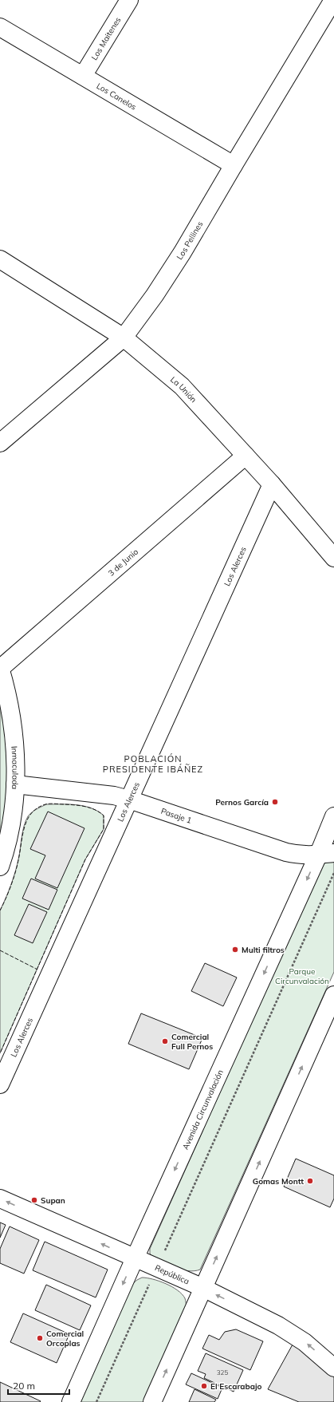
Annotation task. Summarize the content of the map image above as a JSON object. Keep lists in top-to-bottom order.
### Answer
{
  "streets": {
    "street": [
      "Los Maitenes",
      "Los Canelos",
      "Los Pellines",
      "La Unión",
      "3 de Junio",
      "Los Alerces",
      "Inmaculada",
      "Pasaje 1",
      "Avenida Circunvalación",
      "República"
    ]
  },
  "crossings": [
    ["Los Maitenes", "Los Canelos"],
    ["Los Canelos", "Los Pellines"],
    ["Los Pellines", "La Unión"],
    ["La Unión", "3 de Junio"],
    ["La Unión", "Los Alerces"],
    ["3 de Junio", "Inmaculada"],
    ["Los Alerces", "Pasaje 1"],
    ["Inmaculada", "Pasaje 1"],
    ["Pasaje 1", "Avenida Circunvalación"],
    ["Avenida Circunvalación", "República"]
  ],
  "one_way": ["República"],
  "districts": ["POBLACIÓN PRESIDENTE IBÁÑEZ"],
  "parks": ["Parque Circunvalación"],
  "places": [
    "Pernos García",
    "Multi filtros",
    "Comercial Full Pernos",
    "Gomas Montt",
    "Supan",
    "Comercial Orcoplas",
    "El Escarabajo"
  ],
  "house_numbers": ["325"],
  "scale_bar": "20 m"
}
